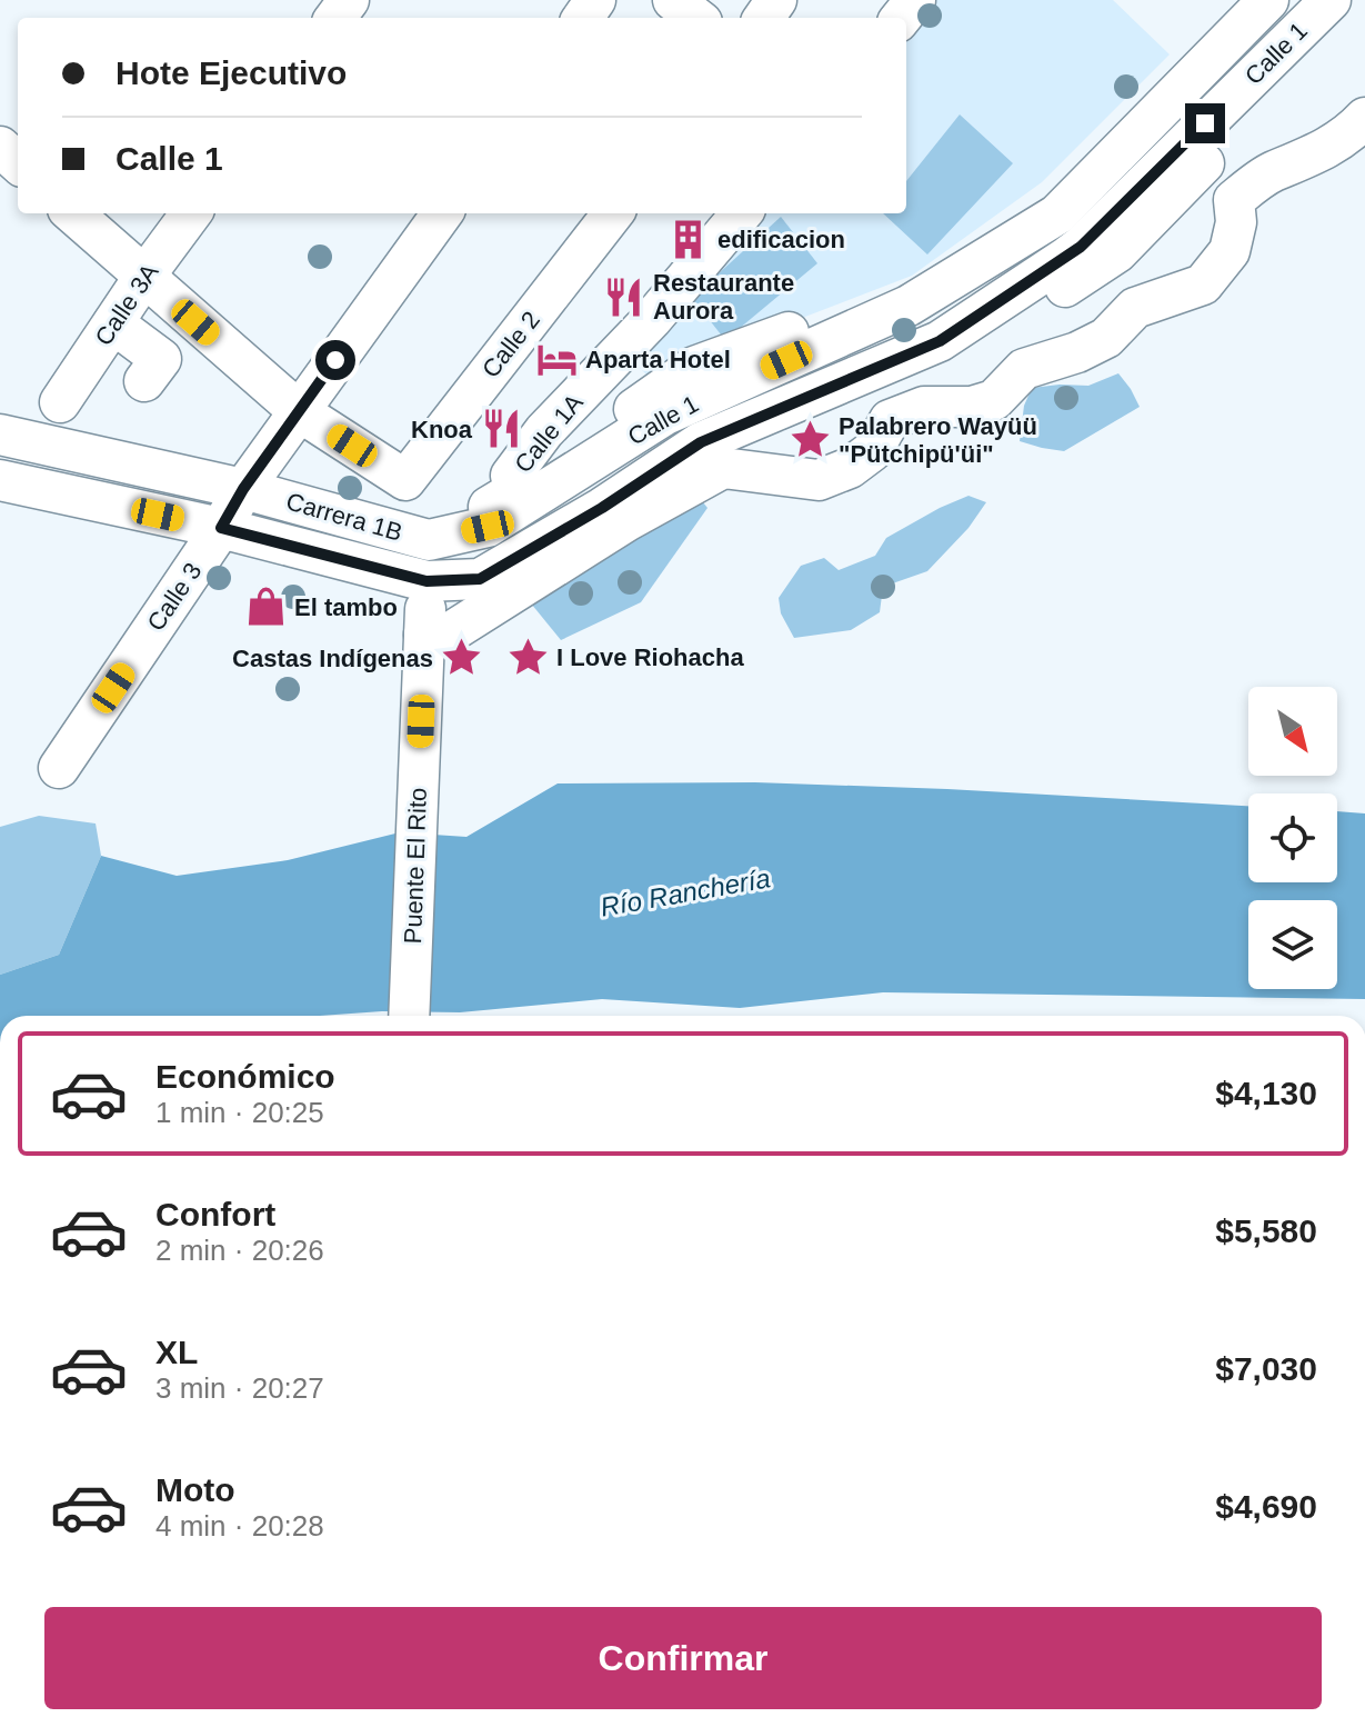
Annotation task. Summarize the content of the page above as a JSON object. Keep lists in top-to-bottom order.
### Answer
{
  "streets": {
    "street": [
      "Calle 1",
      "Calle 3A",
      "Calle 2",
      "Calle 1A",
      "Carrera 1B",
      "Calle 3",
      "Puente El Rito"
    ]
  },
  "crossings": [
    ["Calle 1", "Calle 1A"],
    ["Calle 1", "Carrera 1B"],
    ["Calle 2", "Calle 3"],
    ["Carrera 1B", "Calle 3"]
  ],
  "water": ["Río Ranchería"],
  "places": {
    "building": ["edificacion"],
    "restaurant": ["Restaurante Aurora", "Knoa"],
    "hotel": ["Aparta Hotel"],
    "place": ["Palabrero Wayüü \"Pütchipü'üi\"", "I Love Riohacha", "Castas Indígenas"],
    "shop": ["El tambo"]
  },
  "north": "bottom right",
  "page": {
    "banner": ["Hote Ejecutivo", "Calle 1"],
    "list": [
      {
        "name": "Económico",
        "note": "1 min · 20:25",
        "value": "$4,130"
      },
      {
        "name": "Confort",
        "note": "2 min · 20:26",
        "value": "$5,580"
      },
      {
        "name": "XL",
        "note": "3 min · 20:27",
        "value": "$7,030"
      },
      {
        "name": "Moto",
        "note": "4 min · 20:28",
        "value": "$4,690"
      }
    ],
    "buttons": "Confirmar"
  }
}
